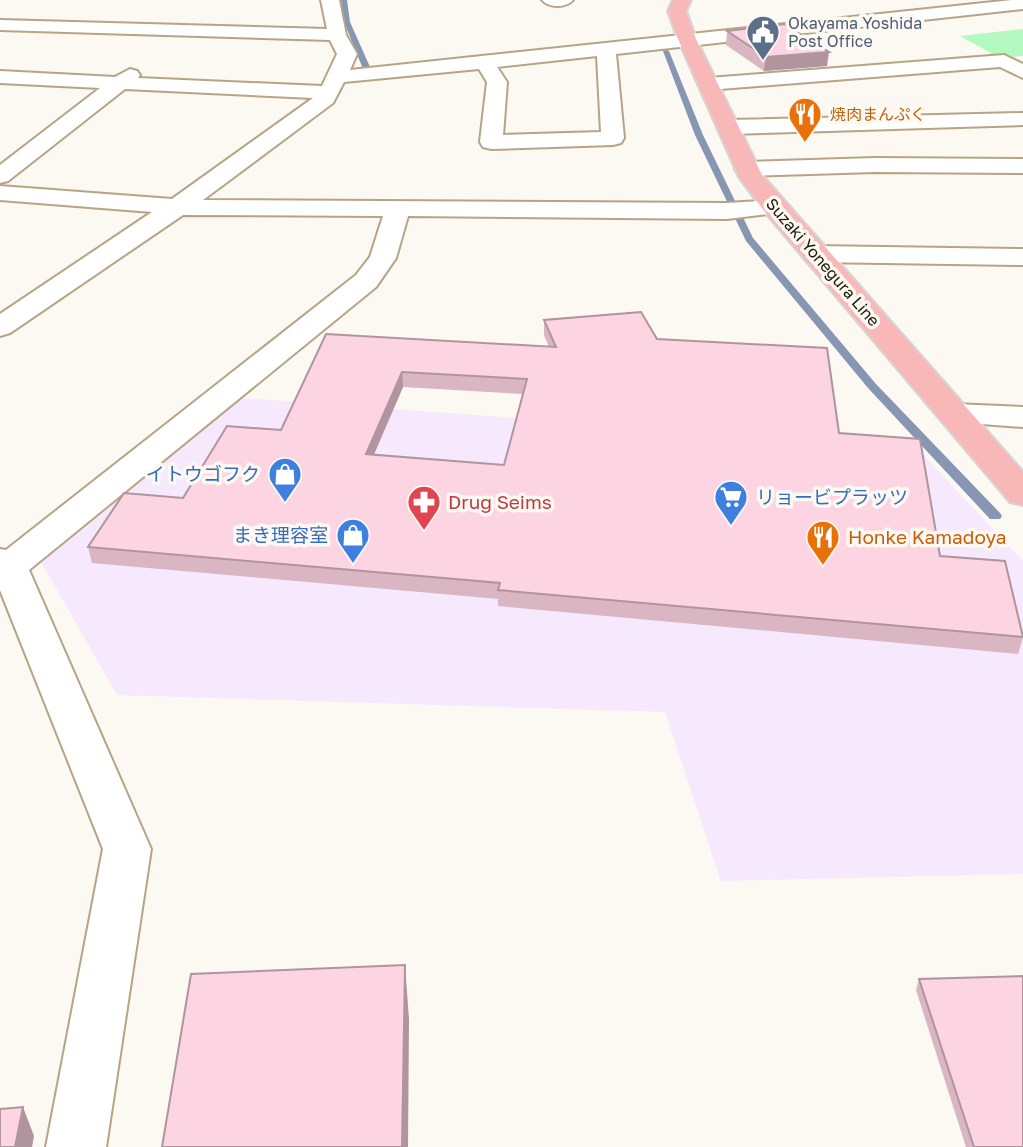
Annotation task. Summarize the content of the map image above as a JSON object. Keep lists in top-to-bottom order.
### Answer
{
  "streets": {
    "main road": ["Suzaki Yonegura Line"]
  },
  "places": {
    "public building": ["Okayama Yoshida Post Office"],
    "restaurant": ["焼肉まんぷく", "Honke Kamadoya"],
    "shop": ["イトウゴフク", "まき理容室"],
    "supermarket": ["リョービプラッツ"],
    "pharmacy": ["Drug Seims"]
  }
}
